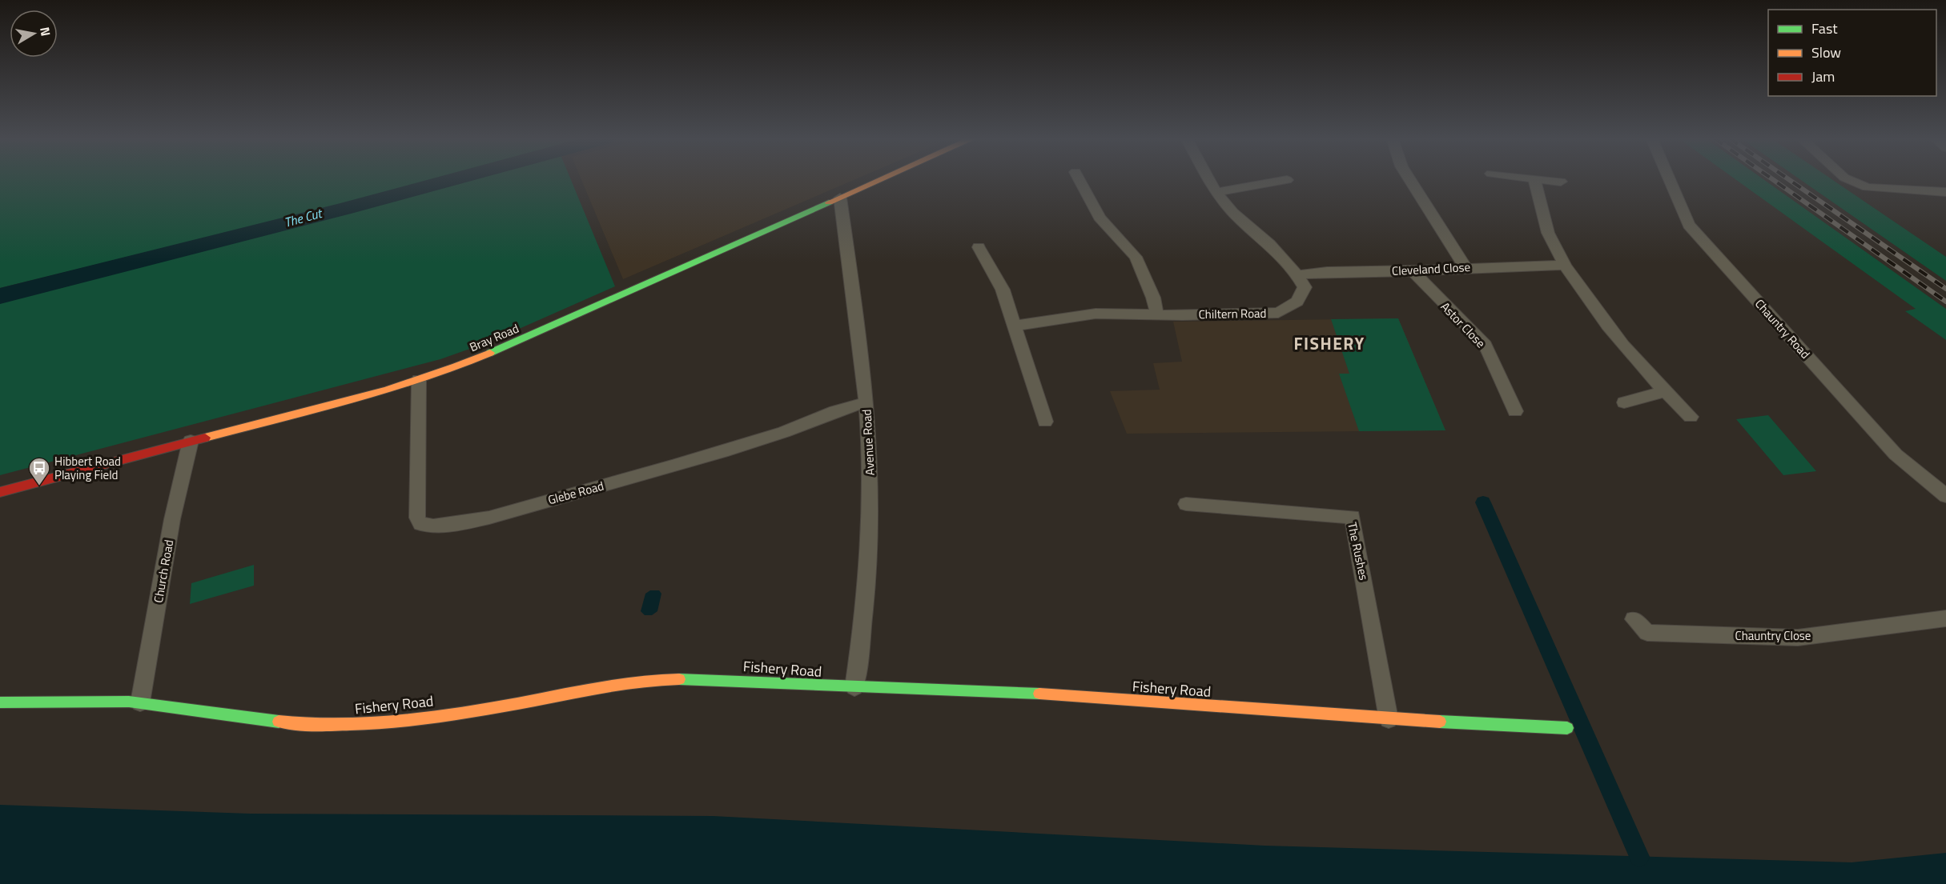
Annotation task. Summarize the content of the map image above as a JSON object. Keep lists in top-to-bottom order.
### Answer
{
  "streets": {
    "street": [
      "Cleveland Close",
      "Chiltern Road",
      "Astor Close",
      "Chauntry Road",
      "Bray Road",
      "Avenue Road",
      "Glebe Road",
      "The Rushes",
      "Church Road",
      "Chauntry Close",
      "Fishery Road"
    ]
  },
  "crossings": [
    ["Cleveland Close", "Chiltern Road"],
    ["Cleveland Close", "Astor Close"],
    ["Bray Road", "Avenue Road"],
    ["Bray Road", "Glebe Road"],
    ["Bray Road", "Church Road"],
    ["Avenue Road", "Glebe Road"],
    ["Avenue Road", "Fishery Road"],
    ["The Rushes", "Fishery Road"],
    ["Church Road", "Fishery Road"]
  ],
  "districts": ["FISHERY"],
  "water": ["The Cut"],
  "places": {
    "bus stop": ["Hibbert Road Playing Field"]
  },
  "legend": ["Fast", "Slow", "Jam"],
  "north": "right"
}
